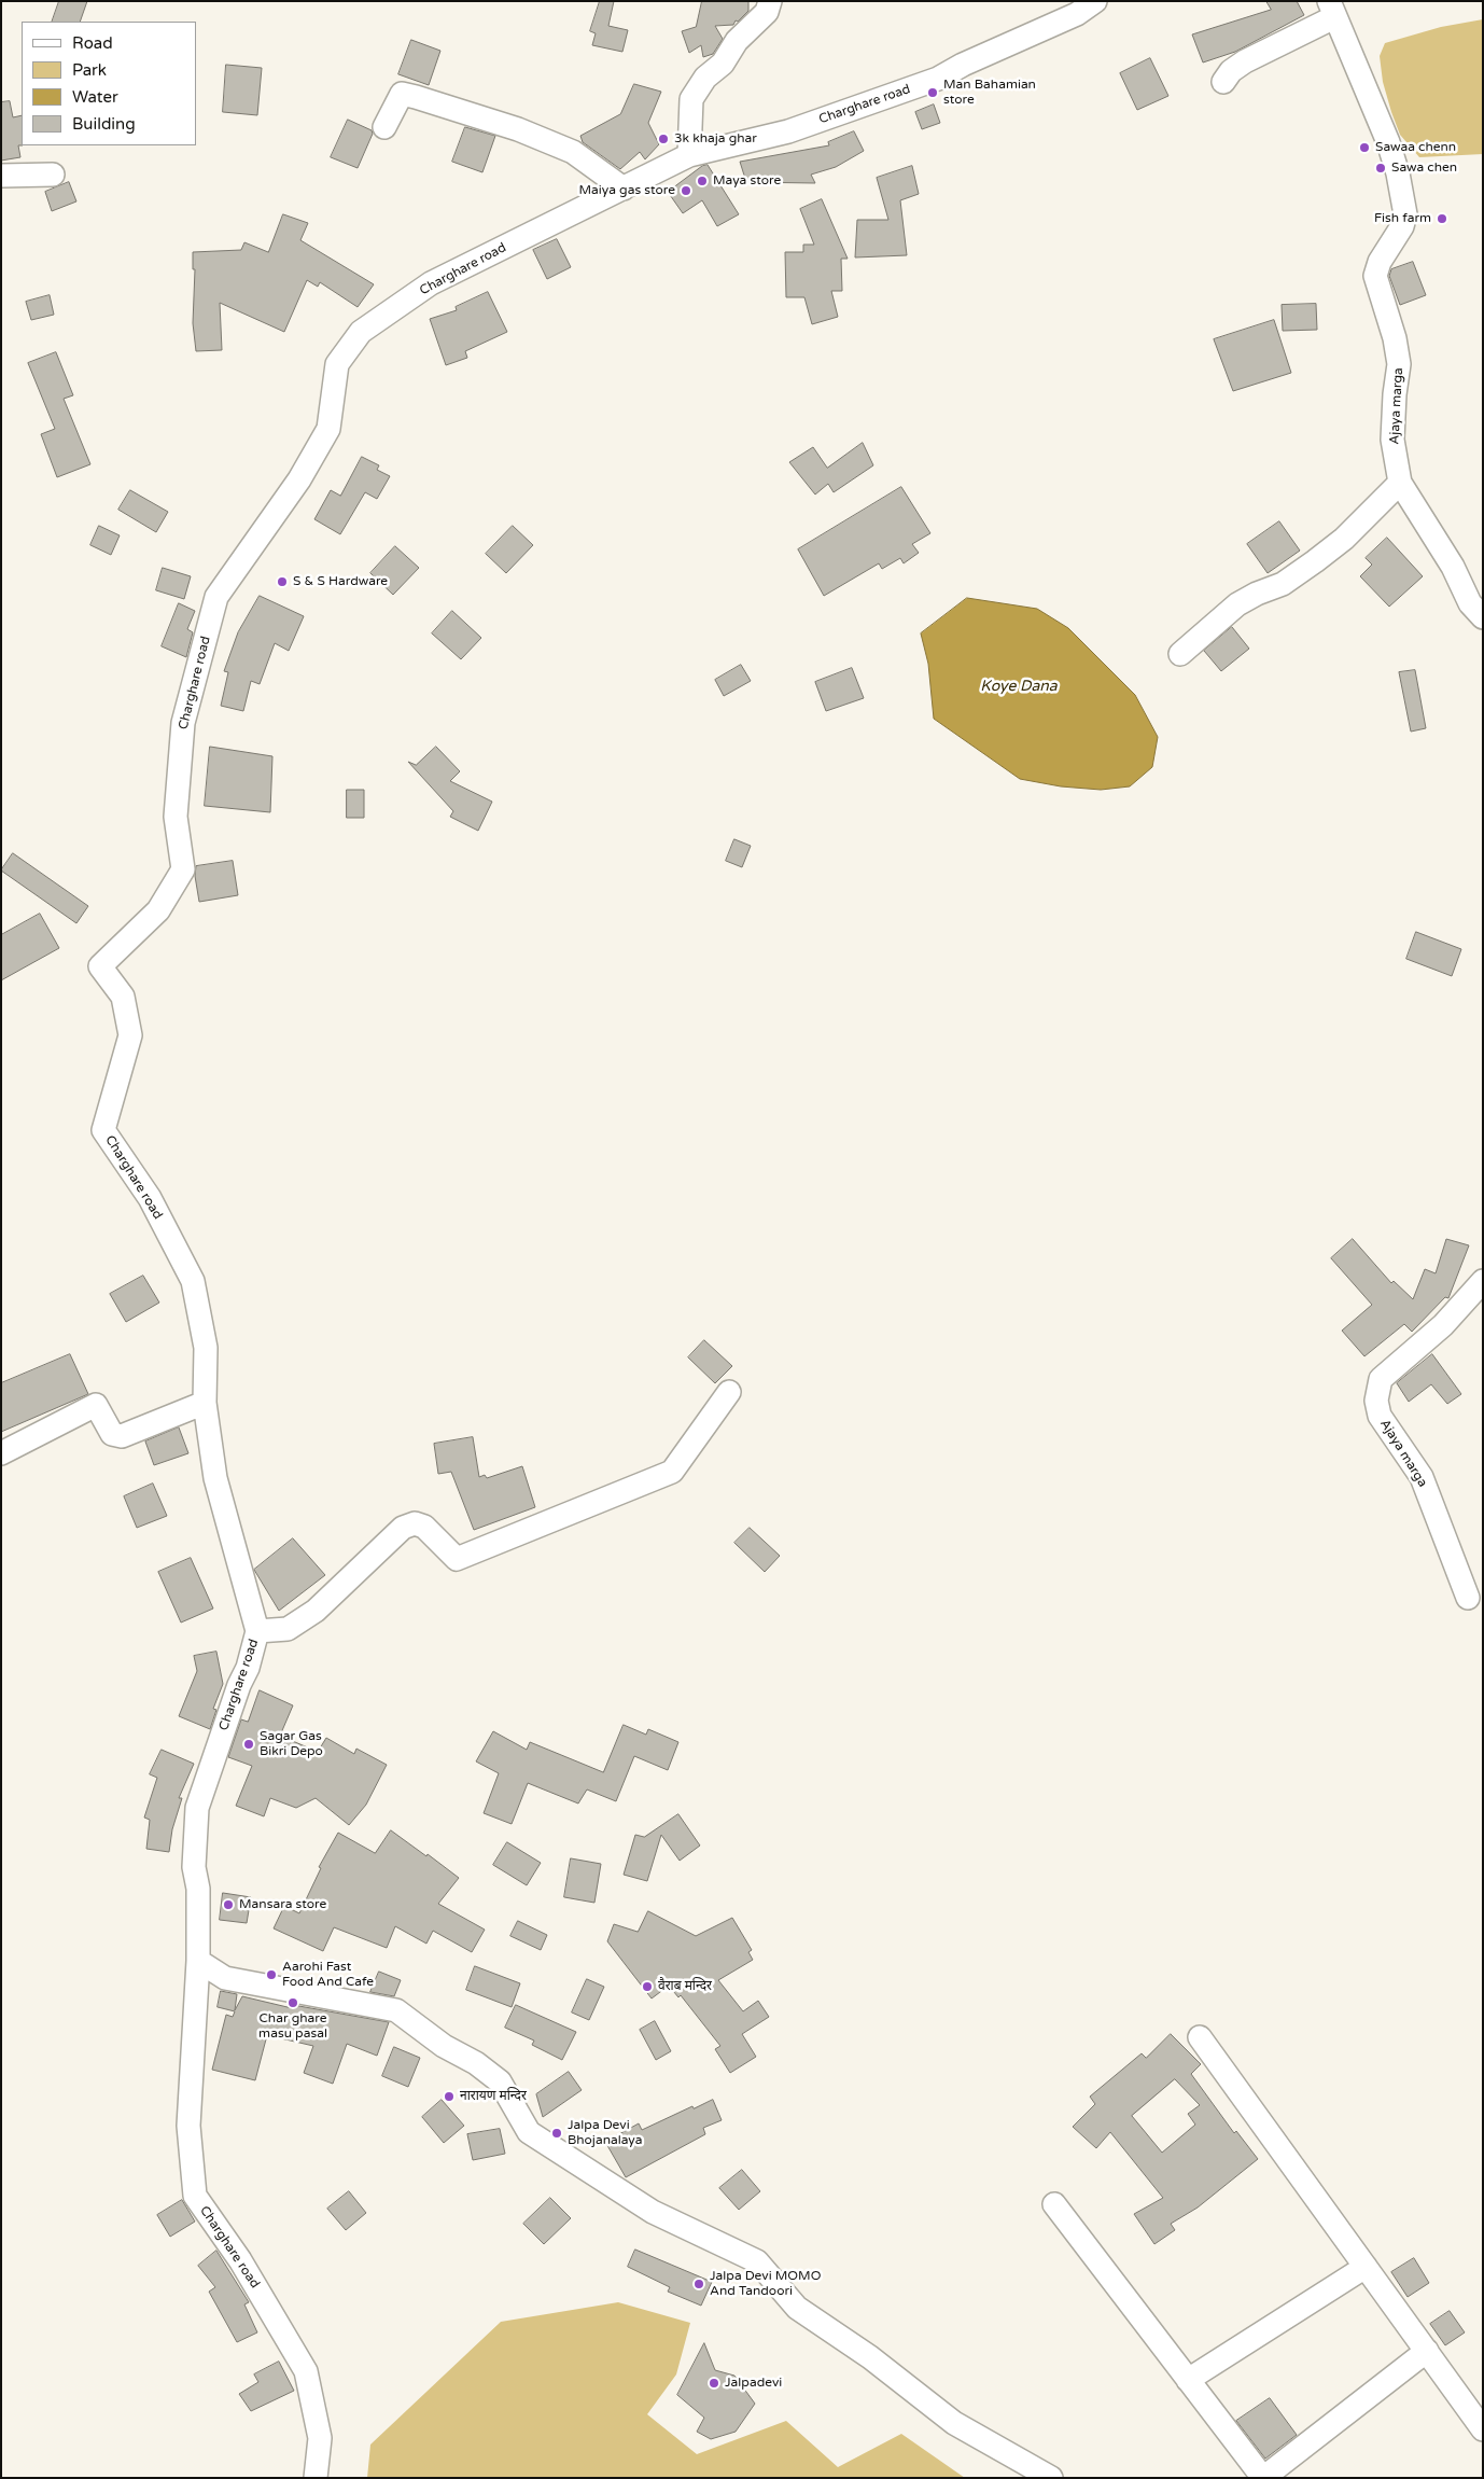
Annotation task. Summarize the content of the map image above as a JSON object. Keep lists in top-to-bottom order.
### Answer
{
  "streets": {
    "street": ["Charghare road", "Ajaya marga"]
  },
  "water": ["Koye Dana"],
  "places": [
    "Man Bahamian store",
    "3k khaja ghar",
    "Sawaa chenn",
    "Sawa chen",
    "Maya store",
    "Maiya gas store",
    "Fish farm",
    "S & S Hardware",
    "Sagar Gas Bikri Depo",
    "Mansara store",
    "Aarohi Fast Food And Cafe",
    "वैराब मन्दिर",
    "Char ghare masu pasal",
    "नारायण मन्दिर",
    "Jalpa Devi Bhojanalaya",
    "Jalpa Devi MOMO And Tandoori",
    "Jalpadevi"
  ],
  "legend": [
    "Road",
    "Park",
    "Water",
    "Building"
  ]
}
